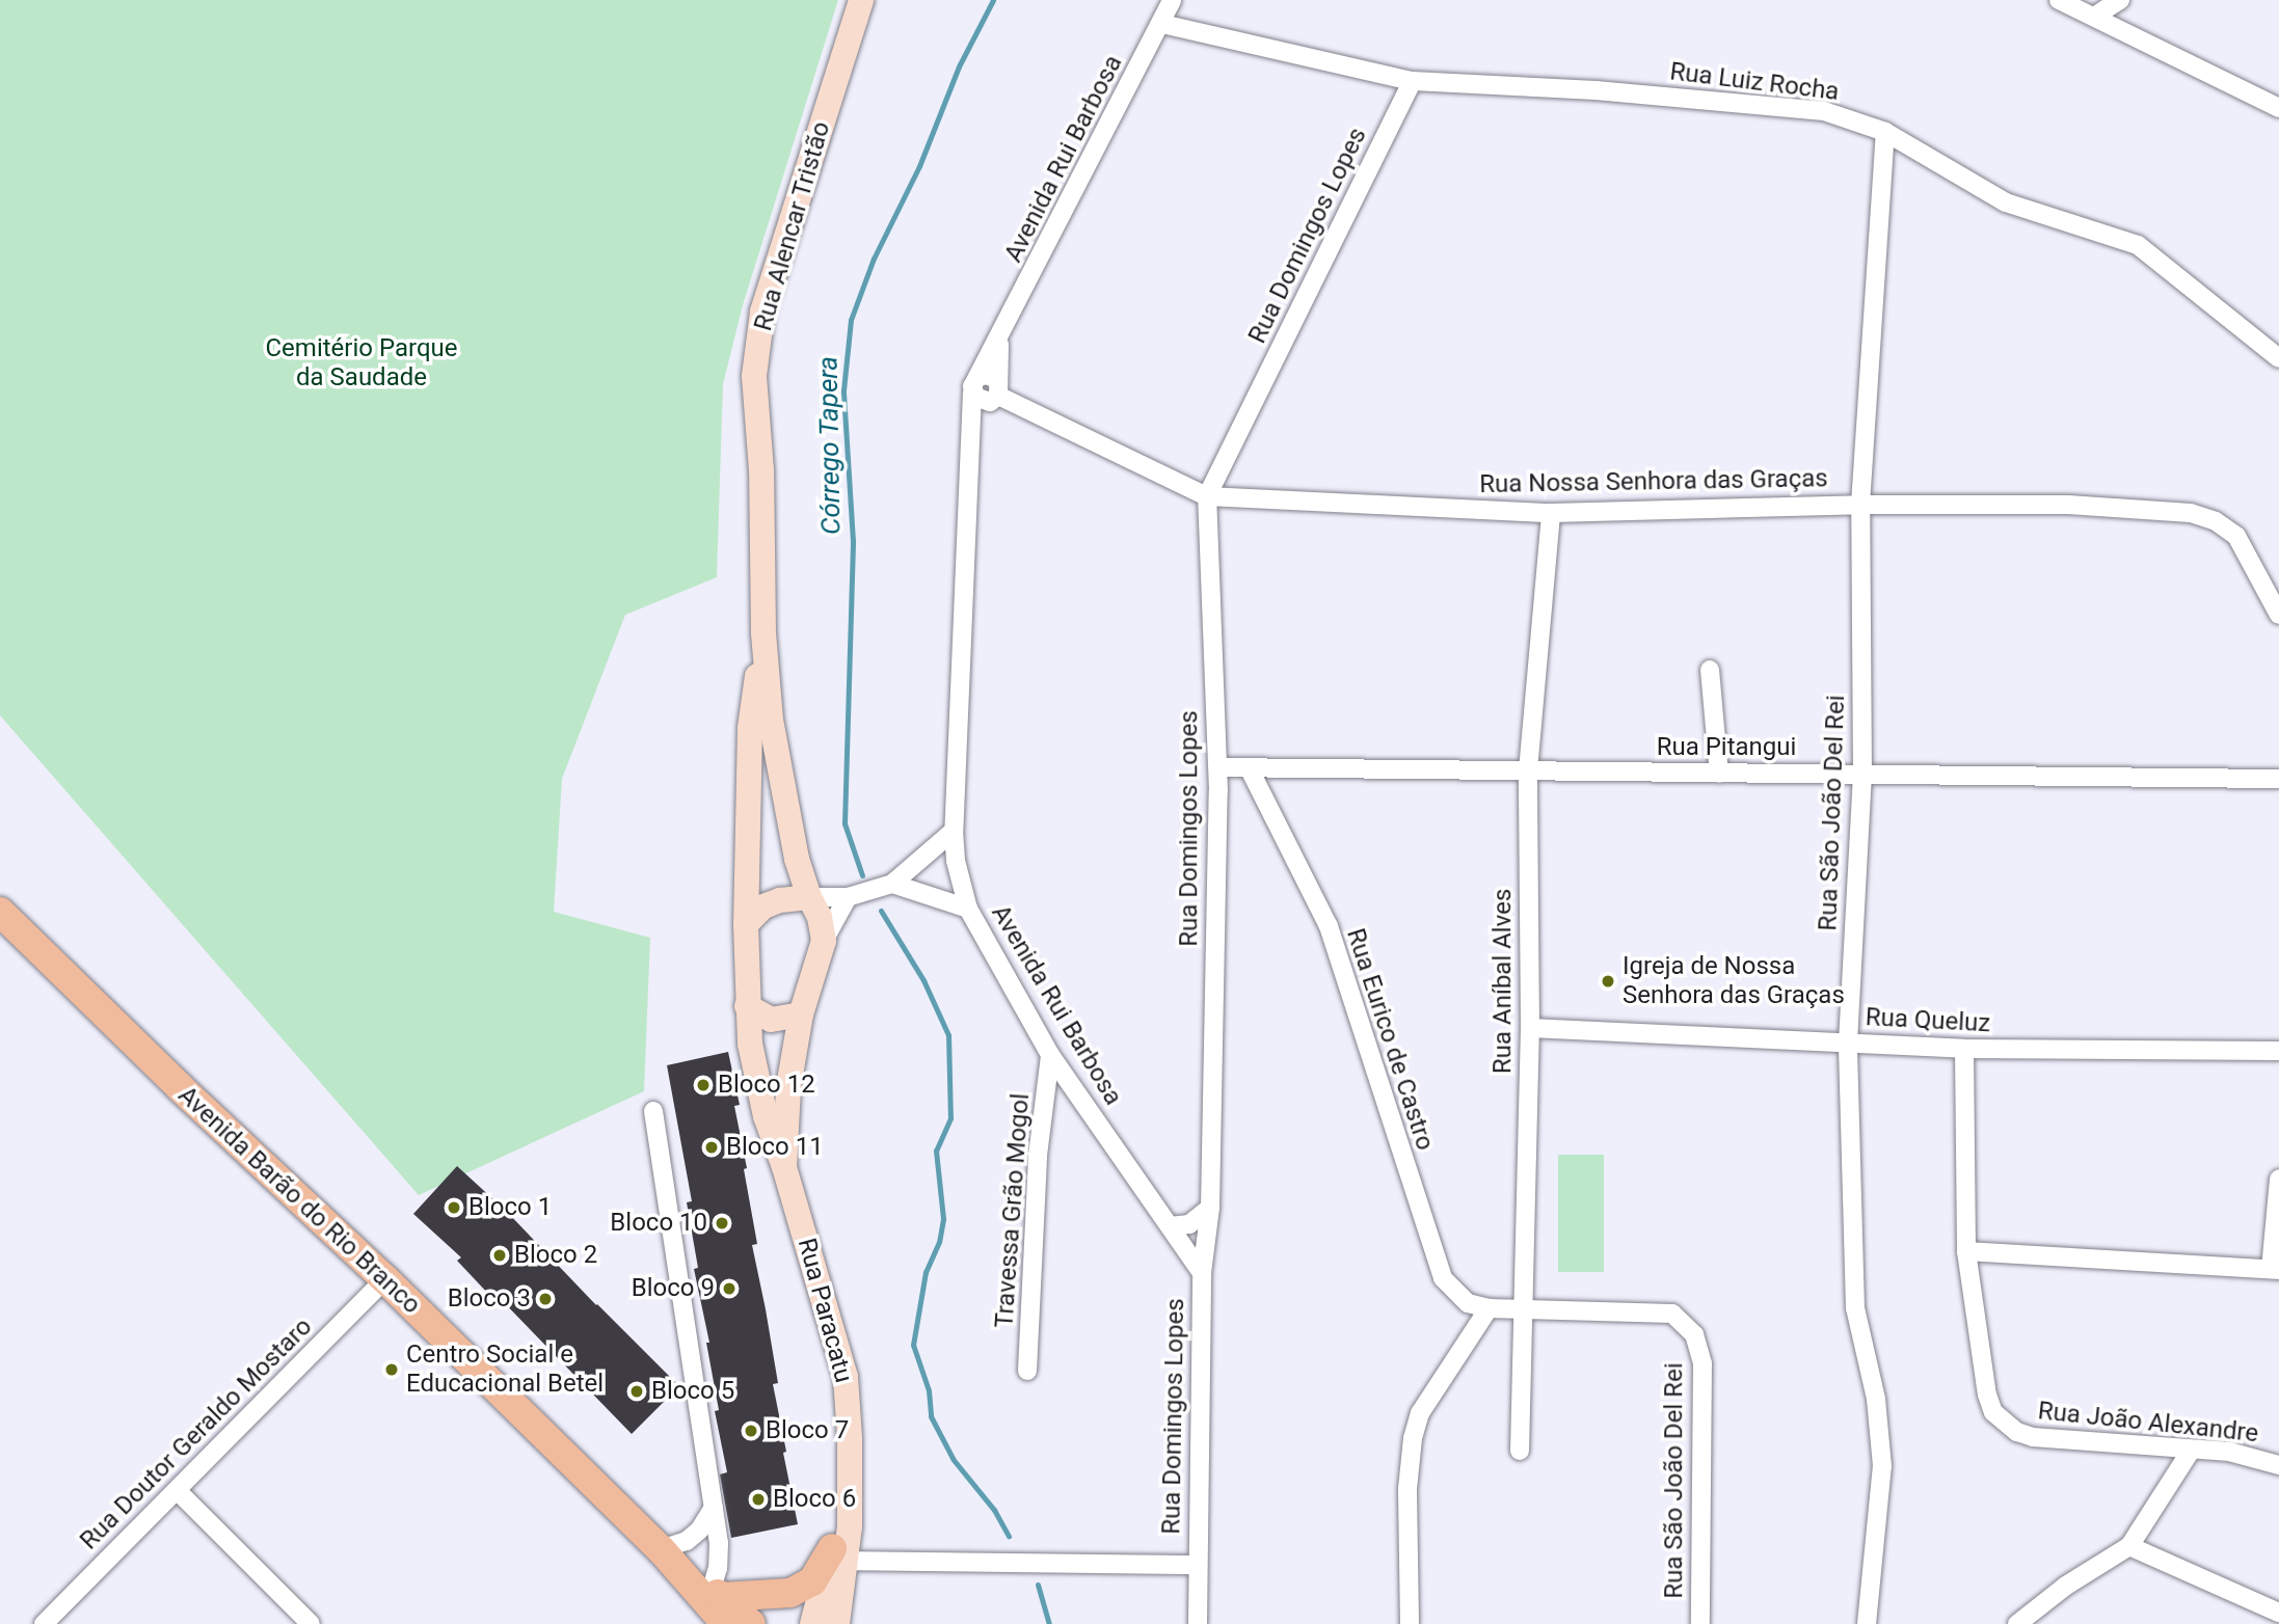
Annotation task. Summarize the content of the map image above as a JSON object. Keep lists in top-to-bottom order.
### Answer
{
  "streets": {
    "main road": ["Rua Alencar Tristão", "Avenida Barão do Rio Branco", "Rua Paracatu"],
    "street": [
      "Rua Luiz Rocha",
      "Avenida Rui Barbosa",
      "Rua Domingos Lopes",
      "Rua Nossa Senhora das Graças",
      "Rua Pitangui",
      "Rua São João Del Rei",
      "Rua Aníbal Alves",
      "Rua Queluz",
      "Rua Eurico de Castro",
      "Travessa Grão Mogol",
      "Rua João Alexandre",
      "Rua Doutor Geraldo Mostaro"
    ]
  },
  "crossings": [
    ["Rua Luiz Rocha", "Avenida Rui Barbosa"],
    ["Rua Luiz Rocha", "Rua Domingos Lopes"],
    ["Rua Luiz Rocha", "Rua São João Del Rei"],
    ["Avenida Rui Barbosa", "Rua Domingos Lopes"],
    ["Avenida Rui Barbosa", "Rua Nossa Senhora das Graças"],
    ["Avenida Rui Barbosa", "Travessa Grão Mogol"],
    ["Rua Alencar Tristão", "Rua Paracatu"],
    ["Rua Domingos Lopes", "Rua Nossa Senhora das Graças"],
    ["Rua Domingos Lopes", "Rua Pitangui"],
    ["Rua Nossa Senhora das Graças", "Rua São João Del Rei"],
    ["Rua Nossa Senhora das Graças", "Rua Aníbal Alves"],
    ["Rua Pitangui", "Rua São João Del Rei"],
    ["Rua Pitangui", "Rua Aníbal Alves"],
    ["Rua Pitangui", "Rua Eurico de Castro"],
    ["Rua São João Del Rei", "Rua Aníbal Alves"],
    ["Rua São João Del Rei", "Rua Queluz"],
    ["Rua São João Del Rei", "Rua Eurico de Castro"],
    ["Rua Aníbal Alves", "Rua Queluz"],
    ["Rua Queluz", "Rua João Alexandre"],
    ["Avenida Barão do Rio Branco", "Rua Doutor Geraldo Mostaro"]
  ],
  "water": ["Córrego Tapera"],
  "parks": ["Cemitério Parque da Saudade"],
  "places": [
    "Igreja de Nossa Senhora das Graças",
    "Bloco 12",
    "Bloco 11",
    "Bloco 1",
    "Bloco 10",
    "Bloco 2",
    "Bloco 9",
    "Bloco 3",
    "Centro Social e Educacional Betel",
    "Bloco 5",
    "Bloco 7",
    "Bloco 6"
  ]
}
